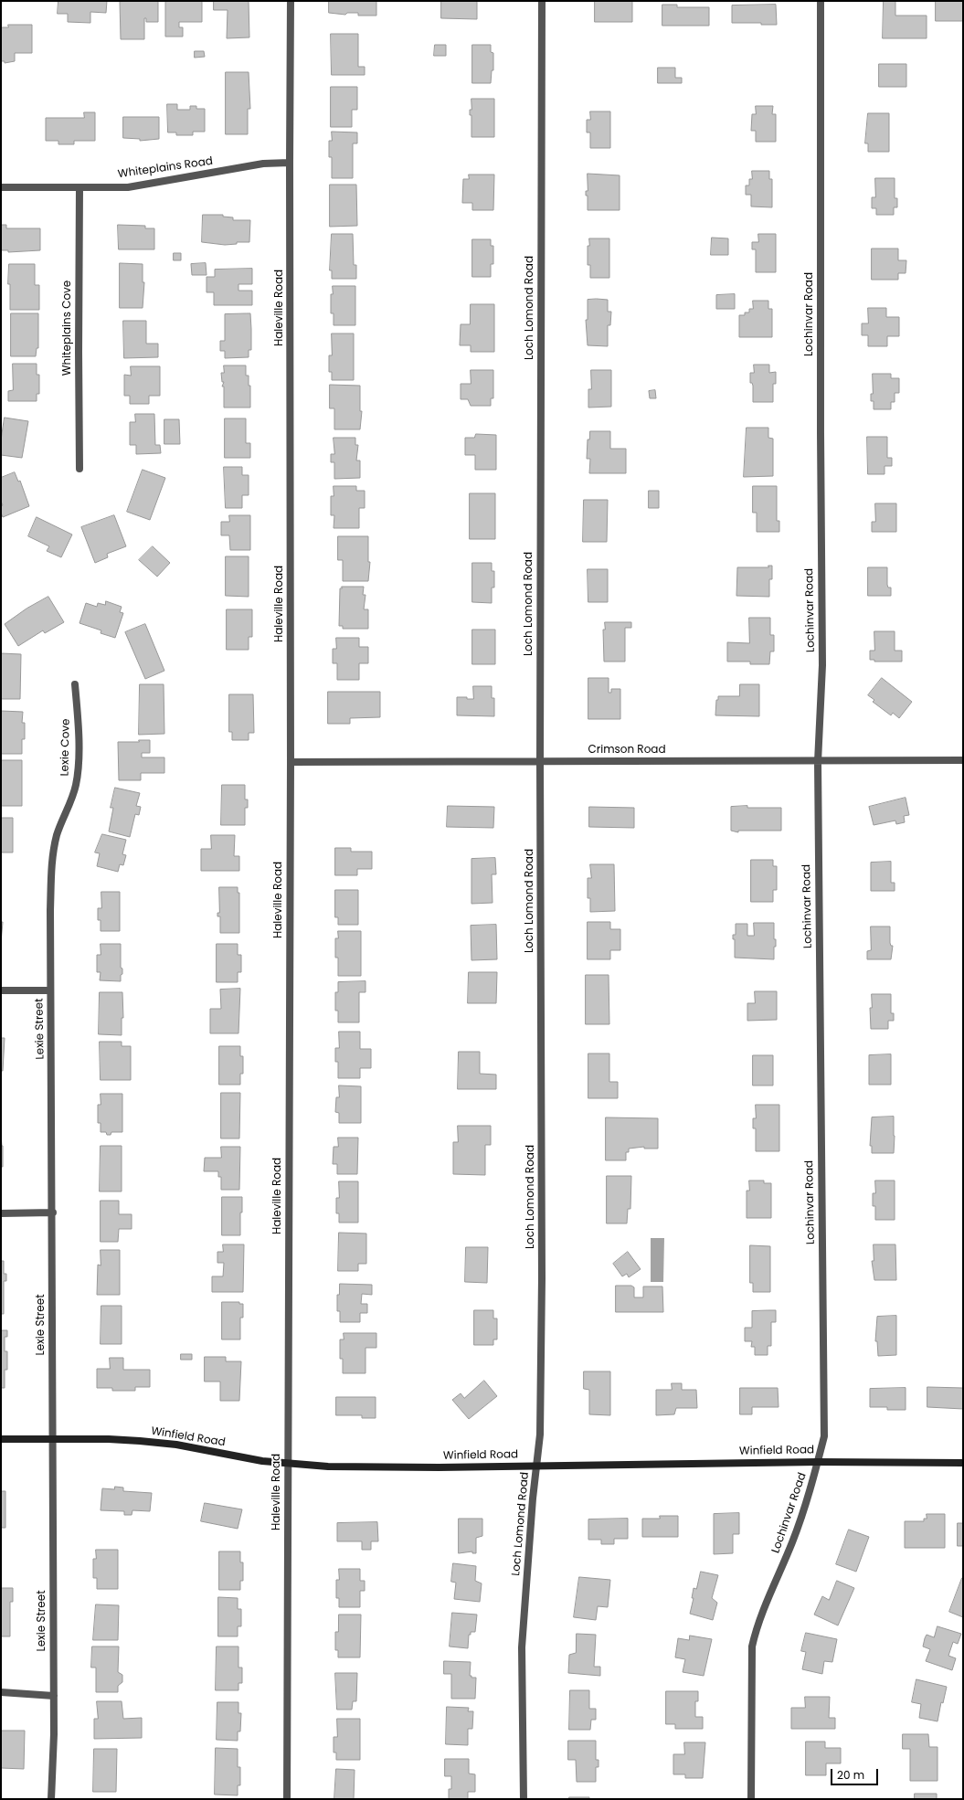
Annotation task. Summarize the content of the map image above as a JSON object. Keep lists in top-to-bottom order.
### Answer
{
  "streets": {
    "street": [
      "Whiteplains Road",
      "Haleville Road",
      "Loch Lomond Road",
      "Lochinvar Road",
      "Whiteplains Cove",
      "Lexie Cove",
      "Crimson Road",
      "Lexie Street",
      "Winfield Road"
    ]
  },
  "crossings": [
    ["Whiteplains Road", "Haleville Road"],
    ["Whiteplains Road", "Whiteplains Cove"],
    ["Haleville Road", "Crimson Road"],
    ["Haleville Road", "Winfield Road"],
    ["Loch Lomond Road", "Crimson Road"],
    ["Loch Lomond Road", "Winfield Road"],
    ["Lochinvar Road", "Crimson Road"],
    ["Lochinvar Road", "Winfield Road"],
    ["Lexie Cove", "Lexie Street"],
    ["Lexie Street", "Winfield Road"]
  ],
  "scale_bar": "20 m"
}
